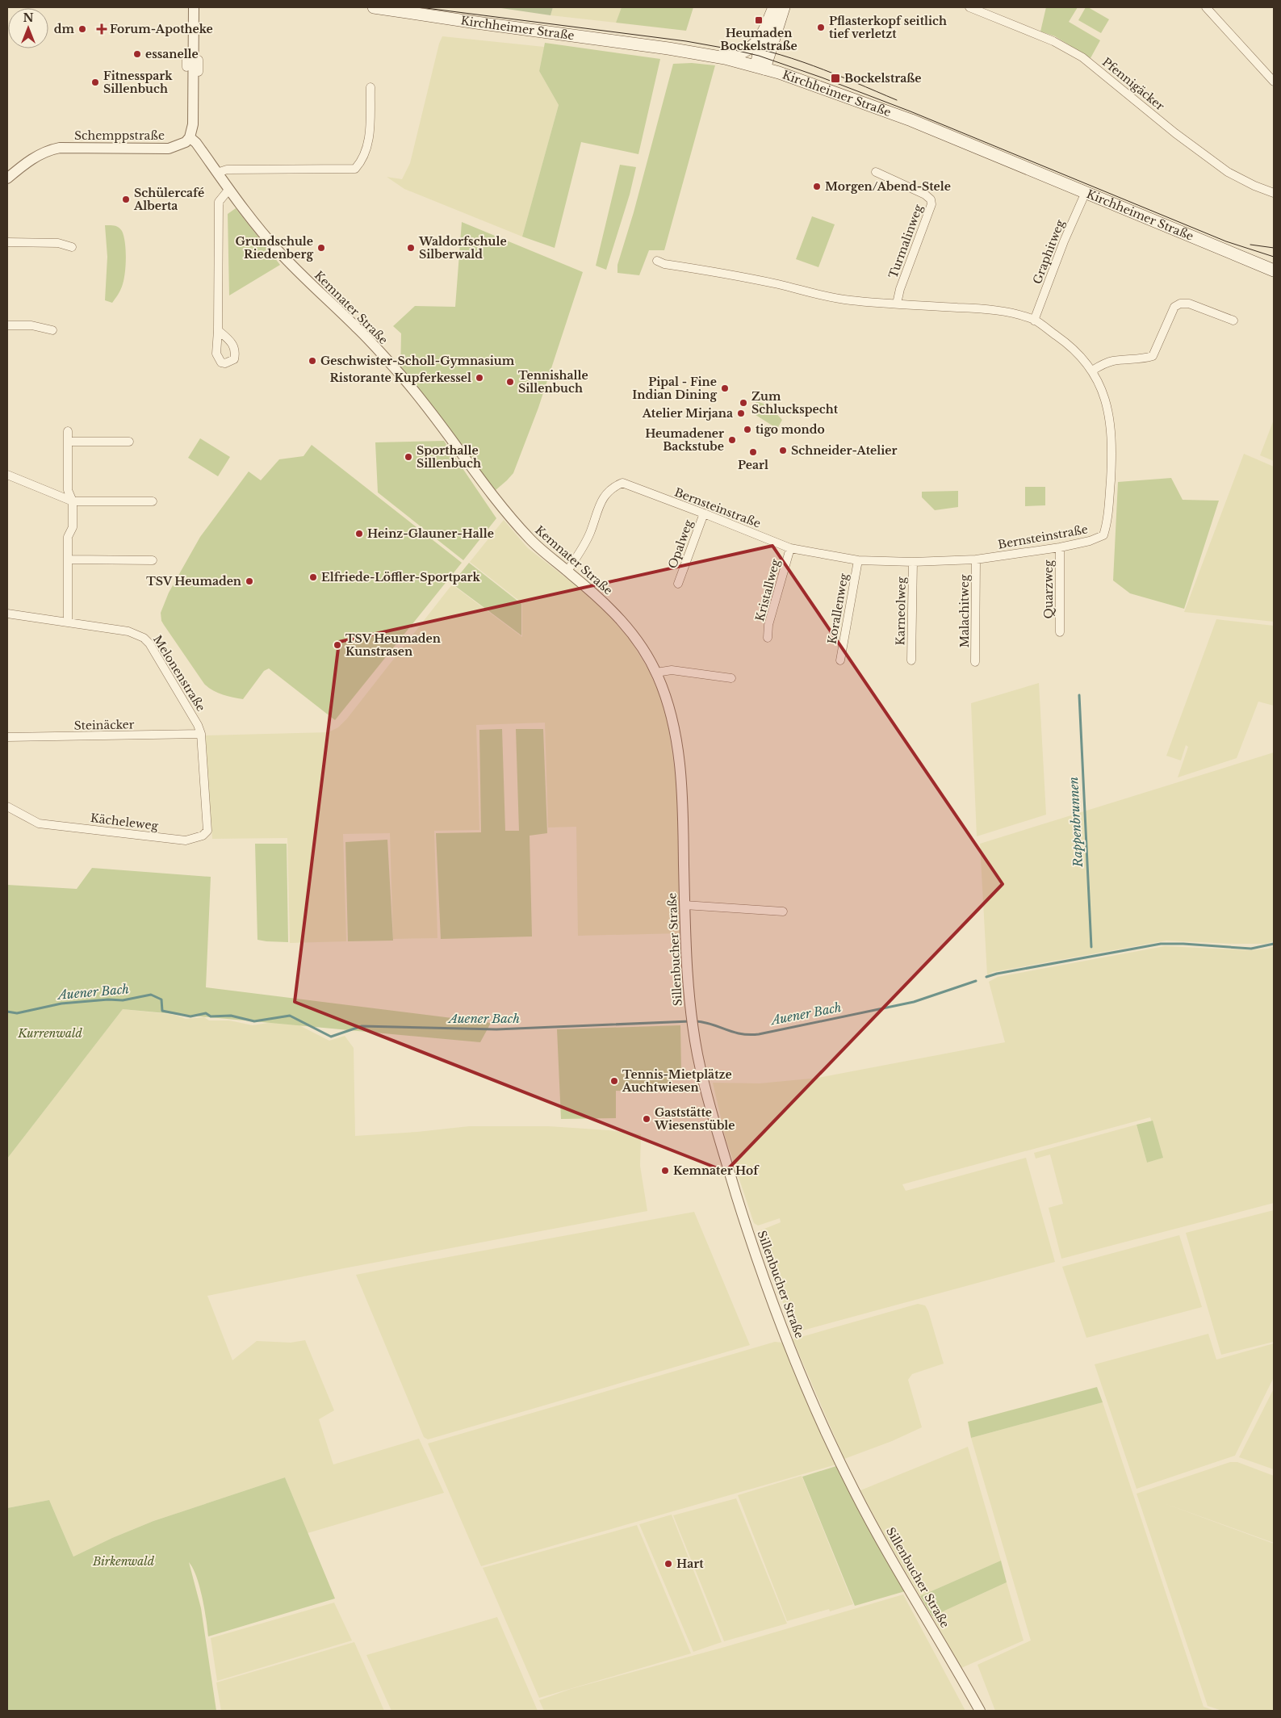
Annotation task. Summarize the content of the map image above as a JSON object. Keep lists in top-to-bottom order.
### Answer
{
  "streets": {
    "main road": ["Kirchheimer Straße"],
    "street": [
      "Pfennigäcker",
      "Schemppstraße",
      "Turmalinweg",
      "Graphitweg",
      "Kemnater Straße",
      "Bernsteinstraße",
      "Opalweg",
      "Quarzweg",
      "Kristallweg",
      "Korallenweg",
      "Karneolweg",
      "Malachitweg",
      "Melonenstraße",
      "Steinäcker",
      "Kächeleweg",
      "Sillenbucher Straße"
    ]
  },
  "crossings": [
    ["Kirchheimer Straße", "Graphitweg"],
    ["Schemppstraße", "Kemnater Straße"],
    ["Turmalinweg", "Bernsteinstraße"],
    ["Graphitweg", "Bernsteinstraße"],
    ["Kemnater Straße", "Bernsteinstraße"],
    ["Kemnater Straße", "Sillenbucher Straße"],
    ["Bernsteinstraße", "Opalweg"],
    ["Bernsteinstraße", "Quarzweg"],
    ["Bernsteinstraße", "Kristallweg"],
    ["Bernsteinstraße", "Korallenweg"],
    ["Bernsteinstraße", "Karneolweg"],
    ["Bernsteinstraße", "Malachitweg"],
    ["Melonenstraße", "Steinäcker"],
    ["Melonenstraße", "Kächeleweg"]
  ],
  "water": ["Rappenbrunnen", "Auener Bach"],
  "parks": ["Kurrenwald", "Birkenwald"],
  "places": {
    "transit": ["Heumaden Bockelstraße", "Bockelstraße"],
    "other": [
      "Pflasterkopf seitlich tief verletzt",
      "dm",
      "essanelle",
      "Fitnesspark Sillenbuch",
      "Morgen/Abend-Stele",
      "Schülercafé Alberta",
      "Grundschule Riedenberg",
      "Waldorfschule Silberwald",
      "Geschwister-Scholl-Gymnasium",
      "Ristorante Kupferkessel",
      "Tennishalle Sillenbuch",
      "Pipal - Fine Indian Dining",
      "Zum Schluckspecht",
      "Atelier Mirjana",
      "tigo mondo",
      "Heumadener Backstube",
      "Schneider-Atelier",
      "Pearl",
      "Sporthalle Sillenbuch",
      "Heinz-Glauner-Halle",
      "Elfriede-Löffler-Sportpark",
      "TSV Heumaden",
      "TSV Heumaden Kunstrasen",
      "Tennis-Mietplätze Auchtwiesen",
      "Gaststätte Wiesenstüble",
      "Kemnater Hof",
      "Hart"
    ],
    "health": ["Forum-Apotheke"]
  },
  "north": "top"
}
